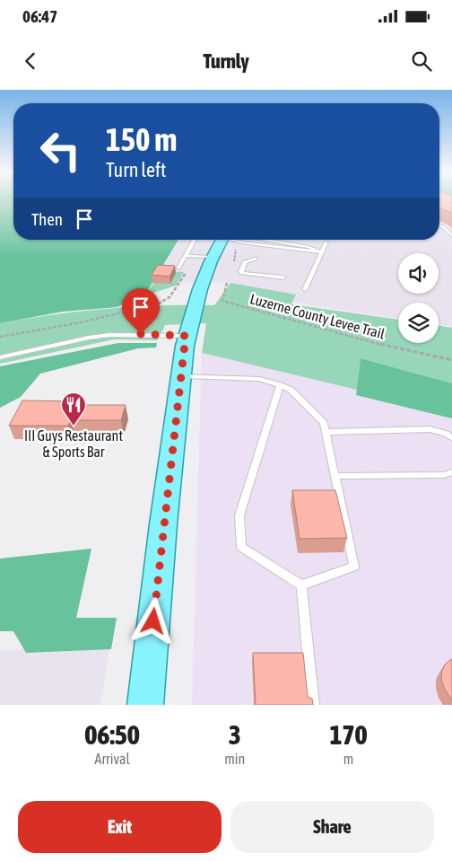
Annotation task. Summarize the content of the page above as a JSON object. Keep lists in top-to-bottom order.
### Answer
{
  "streets": {
    "path": ["Luzerne County Levee Trail"]
  },
  "places": {
    "restaurant": ["III Guys Restaurant & Sports Bar"]
  },
  "page": {
    "status": "06:47",
    "header": "Turnly",
    "turn": ["150 m", "Turn left"],
    "then": "Then",
    "eta": [
      "06:50",
      "Arrival",
      "3",
      "min",
      "170",
      "m"
    ],
    "buttons": ["Exit", "Share"]
  }
}
